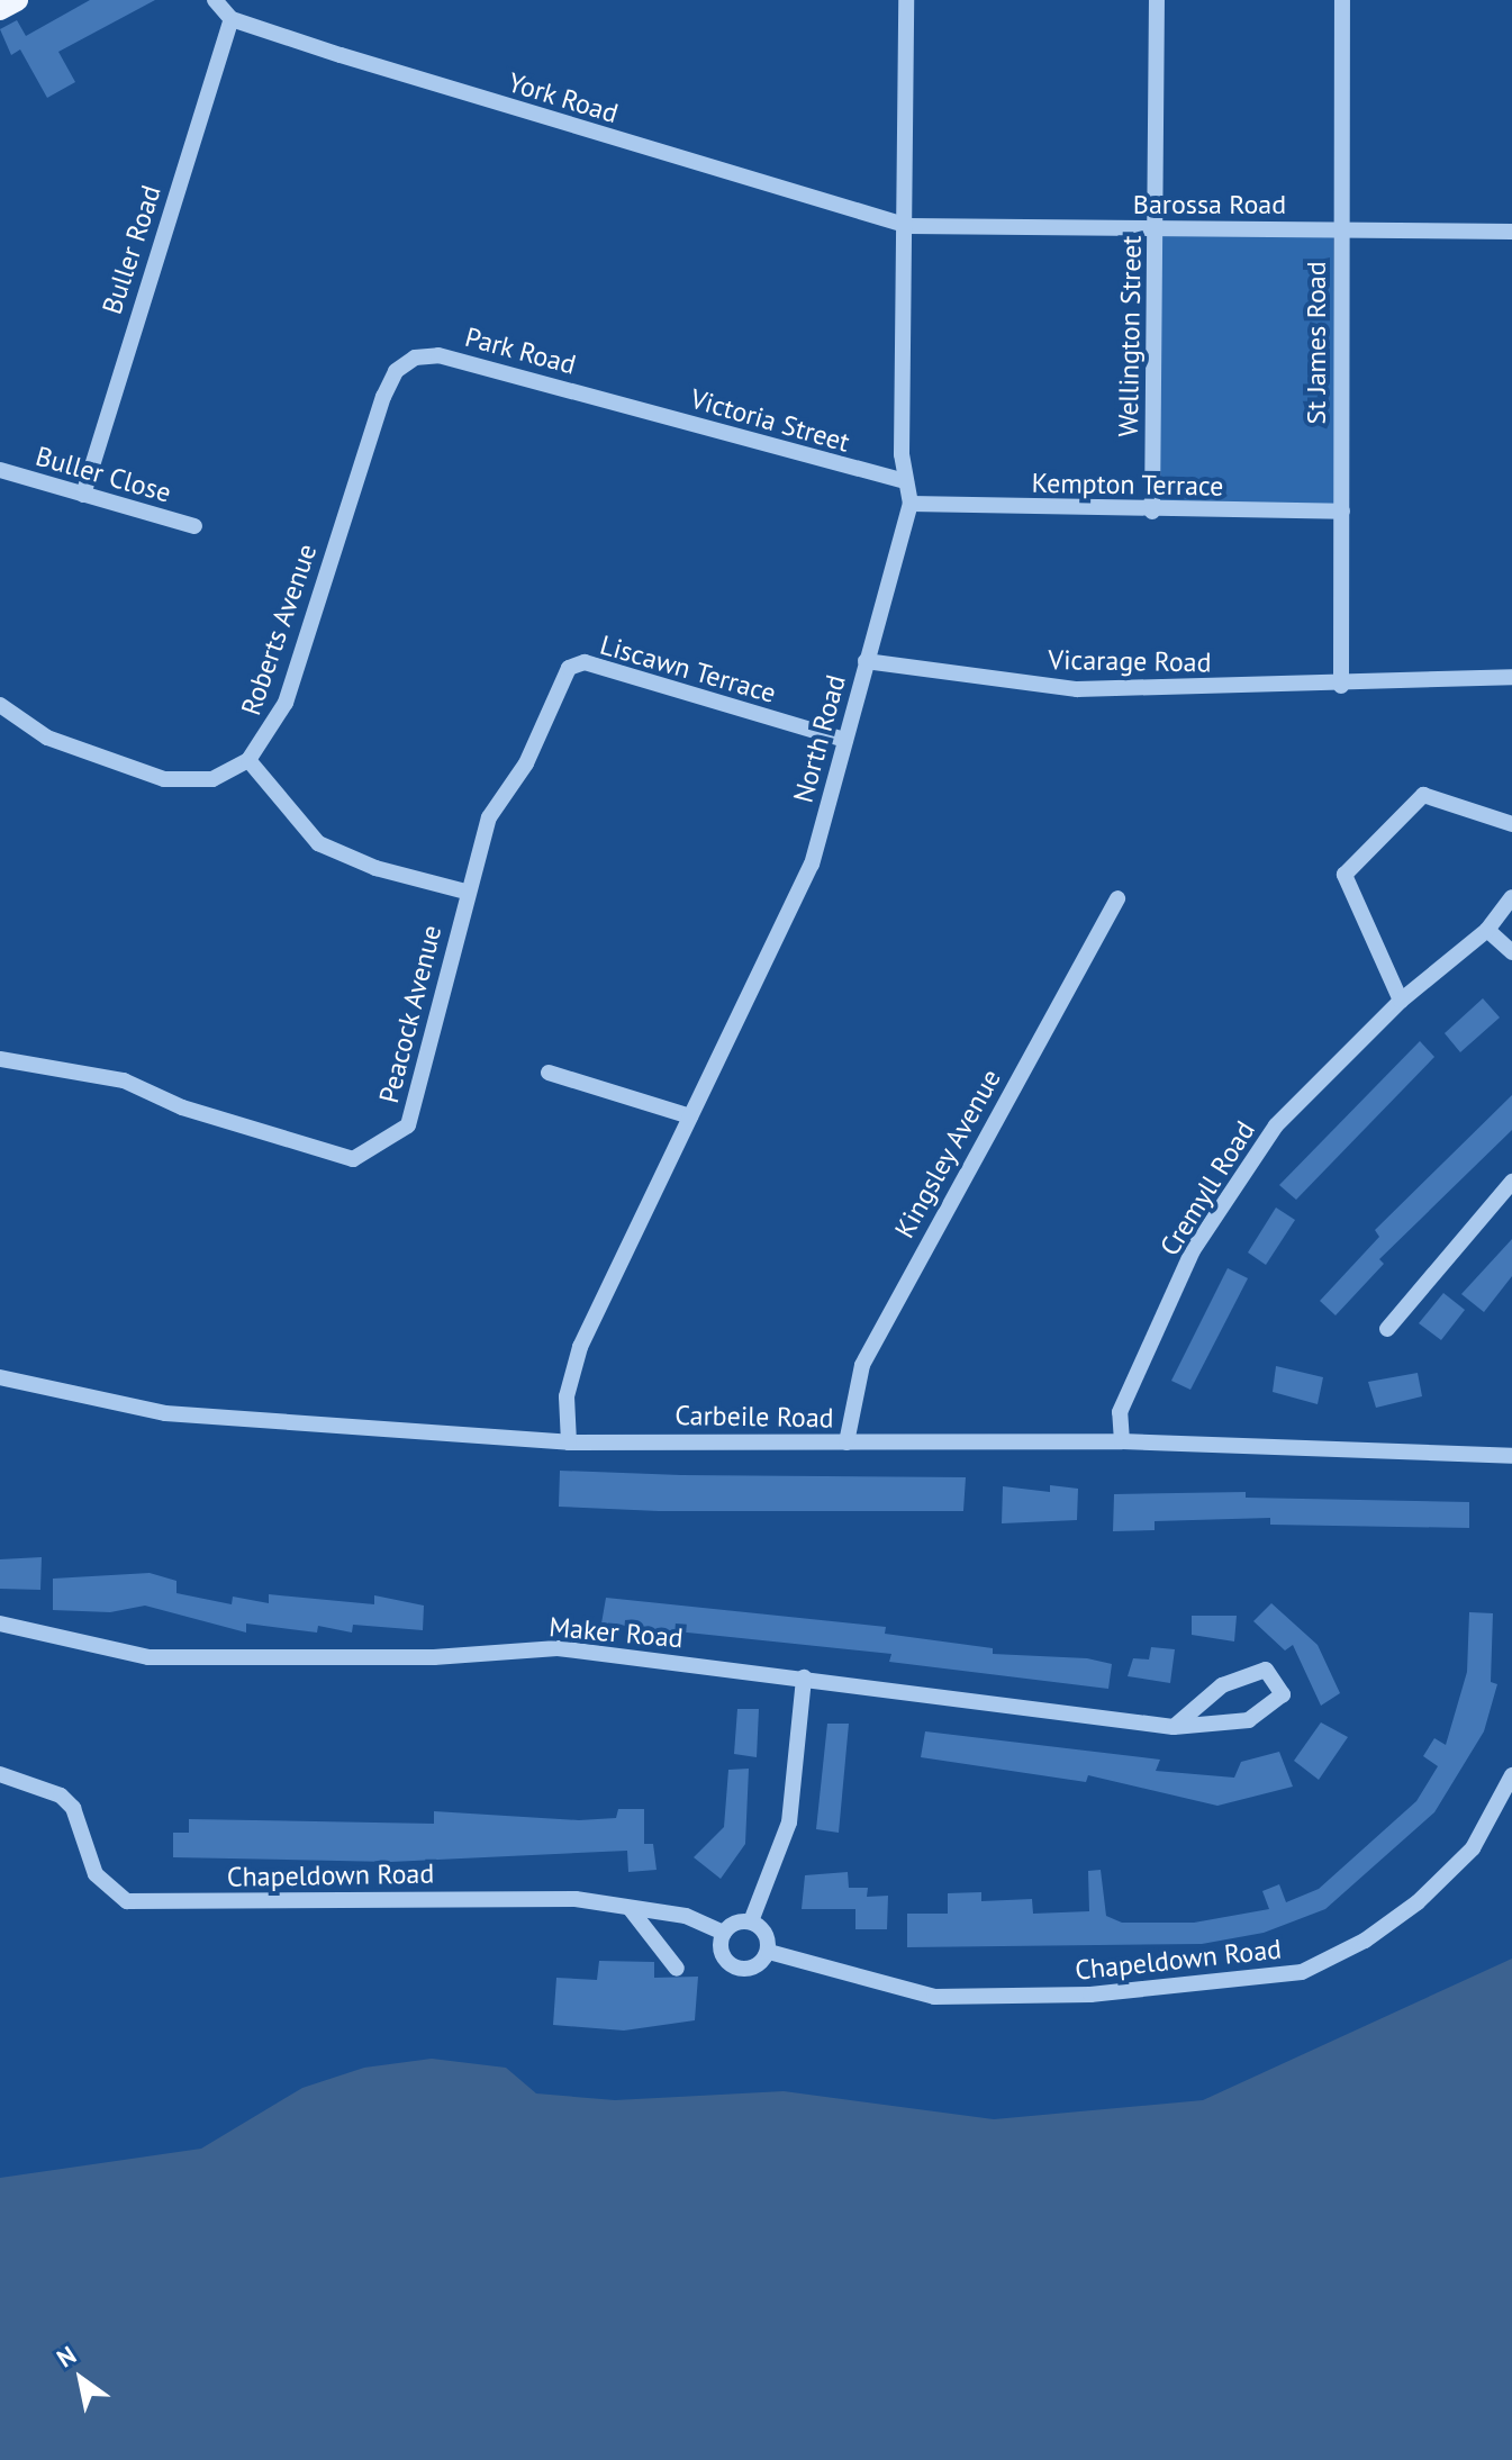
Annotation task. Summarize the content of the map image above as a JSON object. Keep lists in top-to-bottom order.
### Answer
{
  "streets": {
    "street": [
      "York Road",
      "Barossa Road",
      "Buller Road",
      "Wellington Street",
      "St James Road",
      "Park Road",
      "Victoria Street",
      "Buller Close",
      "Kempton Terrace",
      "Roberts Avenue",
      "Vicarage Road",
      "Liscawn Terrace",
      "North Road",
      "Peacock Avenue",
      "Kingsley Avenue",
      "Cremyll Road",
      "Carbeile Road",
      "Maker Road",
      "Chapeldown Road"
    ]
  },
  "crossings": [
    ["York Road", "Barossa Road"],
    ["York Road", "Buller Road"],
    ["York Road", "North Road"],
    ["Barossa Road", "Wellington Street"],
    ["Barossa Road", "St James Road"],
    ["Barossa Road", "North Road"],
    ["Buller Road", "Buller Close"],
    ["Wellington Street", "Kempton Terrace"],
    ["St James Road", "Kempton Terrace"],
    ["St James Road", "Vicarage Road"],
    ["Park Road", "Victoria Street"],
    ["Park Road", "Roberts Avenue"],
    ["Victoria Street", "North Road"],
    ["Kempton Terrace", "North Road"],
    ["Vicarage Road", "North Road"],
    ["Liscawn Terrace", "North Road"],
    ["Liscawn Terrace", "Peacock Avenue"],
    ["North Road", "Carbeile Road"],
    ["Kingsley Avenue", "Carbeile Road"],
    ["Cremyll Road", "Carbeile Road"]
  ],
  "north": "top left"
}
